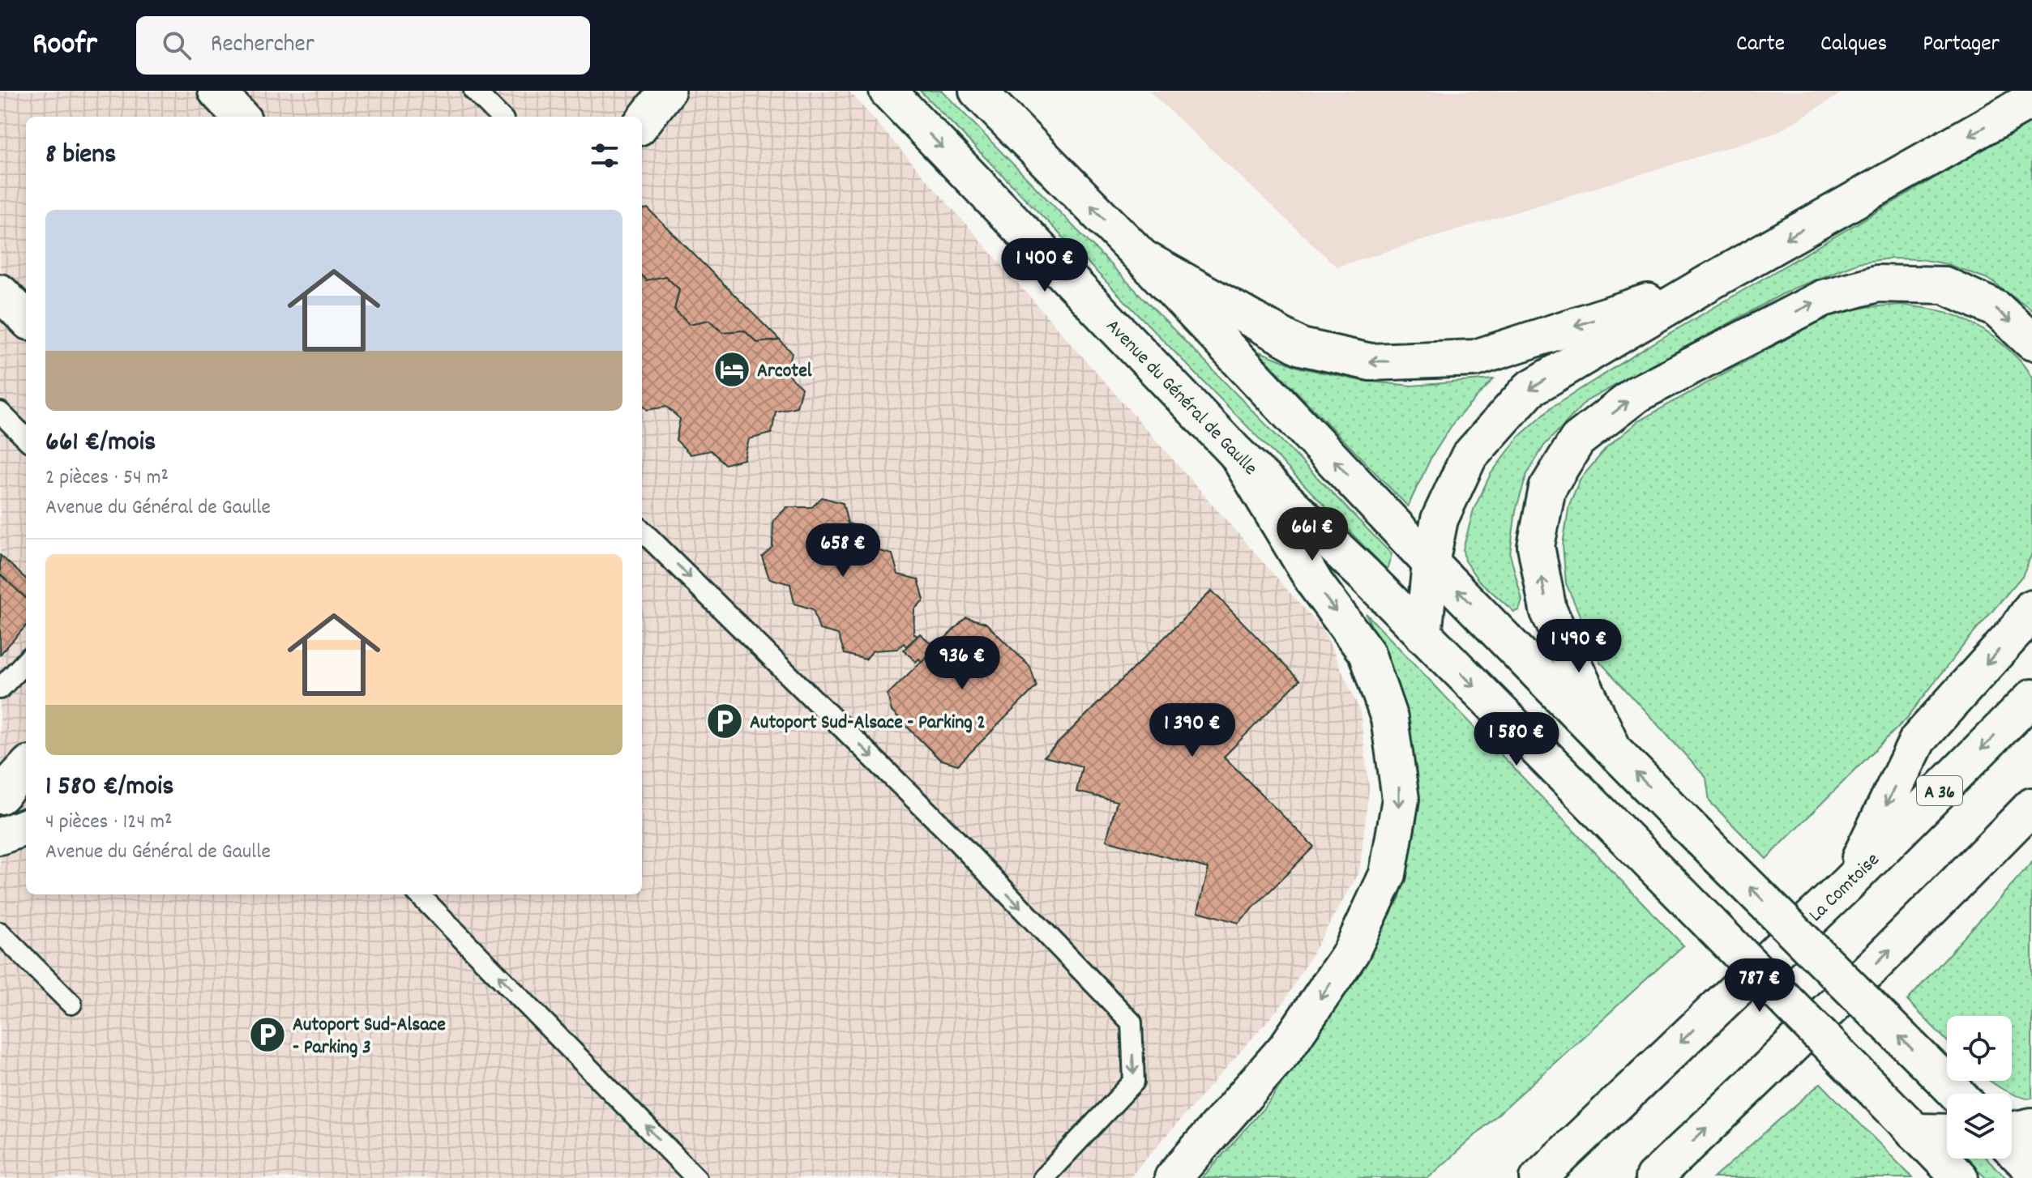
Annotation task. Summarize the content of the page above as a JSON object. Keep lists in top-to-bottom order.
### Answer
{
  "streets": {
    "main road": ["Avenue du Général de Gaulle", "A 36", "La Comtoise"]
  },
  "places": {
    "hotel": ["Arcotel"],
    "parking": ["Autoport Sud-Alsace - Parking 2", "Autoport Sud-Alsace - Parking 3"]
  },
  "page": {
    "header": "Roofr",
    "search": "Rechercher",
    "nav": ["Carte", "Calques", "Partager"],
    "heading": "8 biens",
    "list": [
      {
        "name": "661 €/mois",
        "note": "2 pièces · 54 m² · Avenue du Général de Gaulle"
      },
      {
        "name": "1 580 €/mois",
        "note": "4 pièces · 124 m² · Avenue du Général de Gaulle"
      }
    ],
    "price": [
      "1 400 €",
      "661 €",
      "658 €",
      "1 490 €",
      "936 €",
      "1 390 €",
      "1 580 €",
      "787 €"
    ]
  }
}
